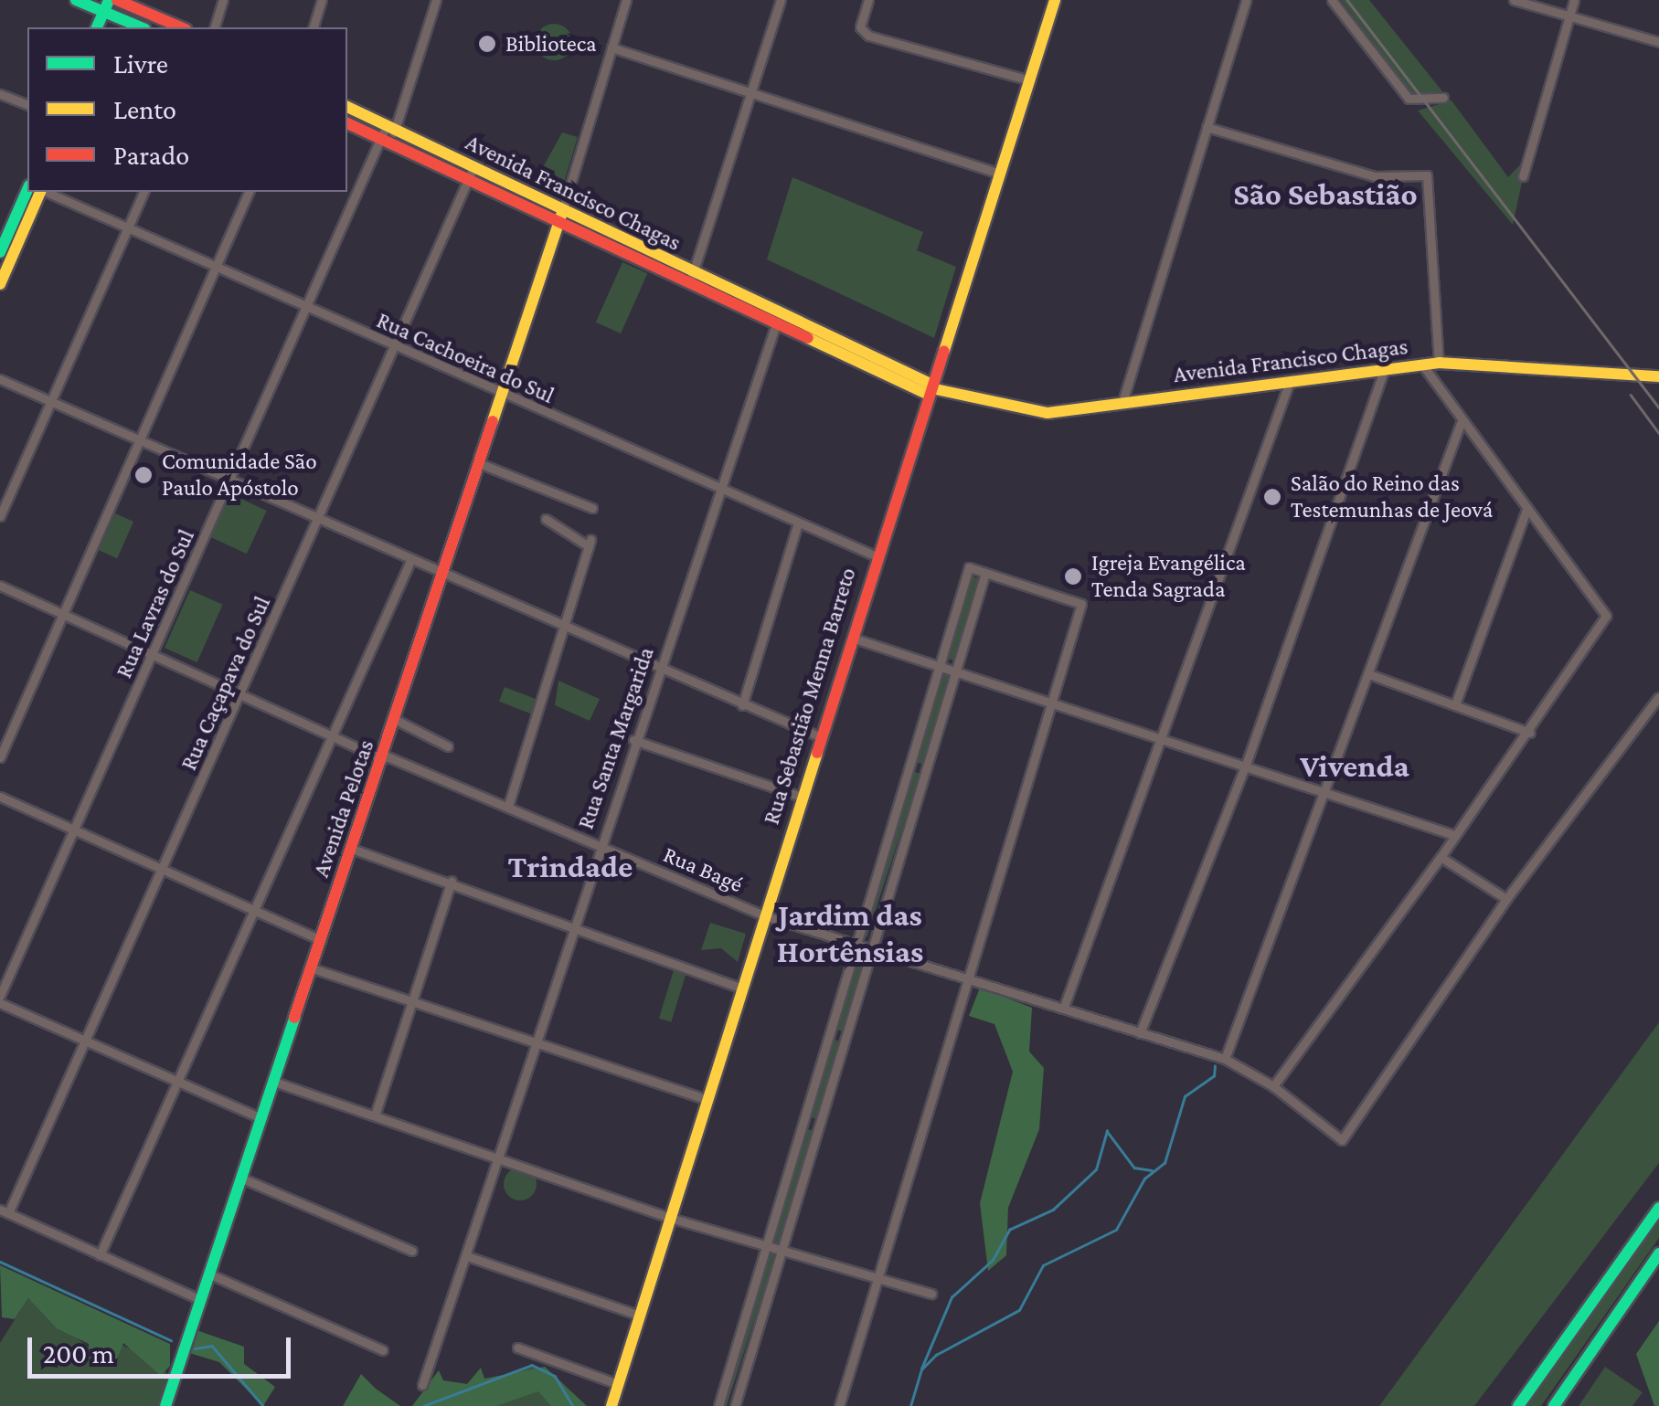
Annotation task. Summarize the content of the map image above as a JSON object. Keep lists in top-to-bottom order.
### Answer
{
  "streets": {
    "main road": ["Avenida Francisco Chagas", "Rua Sebastião Menna Barreto", "Avenida Pelotas"],
    "street": [
      "Rua Cachoeira do Sul",
      "Rua Lavras do Sul",
      "Rua Caçapava do Sul",
      "Rua Santa Margarida",
      "Rua Bagé"
    ]
  },
  "crossings": [
    ["Avenida Francisco Chagas", "Rua Lavras do Sul"],
    ["Avenida Francisco Chagas", "Rua Caçapava do Sul"],
    ["Avenida Francisco Chagas", "Rua Sebastião Menna Barreto"],
    ["Avenida Francisco Chagas", "Rua Santa Margarida"],
    ["Avenida Francisco Chagas", "Avenida Pelotas"],
    ["Rua Cachoeira do Sul", "Rua Lavras do Sul"],
    ["Rua Cachoeira do Sul", "Rua Caçapava do Sul"],
    ["Rua Cachoeira do Sul", "Rua Sebastião Menna Barreto"],
    ["Rua Cachoeira do Sul", "Rua Santa Margarida"],
    ["Rua Cachoeira do Sul", "Avenida Pelotas"],
    ["Rua Lavras do Sul", "Rua Bagé"],
    ["Rua Caçapava do Sul", "Rua Bagé"],
    ["Rua Sebastião Menna Barreto", "Rua Bagé"],
    ["Rua Santa Margarida", "Rua Bagé"],
    ["Avenida Pelotas", "Rua Bagé"]
  ],
  "districts": [
    "São Sebastião",
    "Vivenda",
    "Trindade",
    "Jardim das Hortênsias"
  ],
  "places": [
    "Biblioteca",
    "Comunidade São Paulo Apóstolo",
    "Salão do Reino das Testemunhas de Jeová",
    "Igreja Evangélica Tenda Sagrada"
  ],
  "legend": ["Livre", "Lento", "Parado"],
  "scale_bar": "200 m"
}
